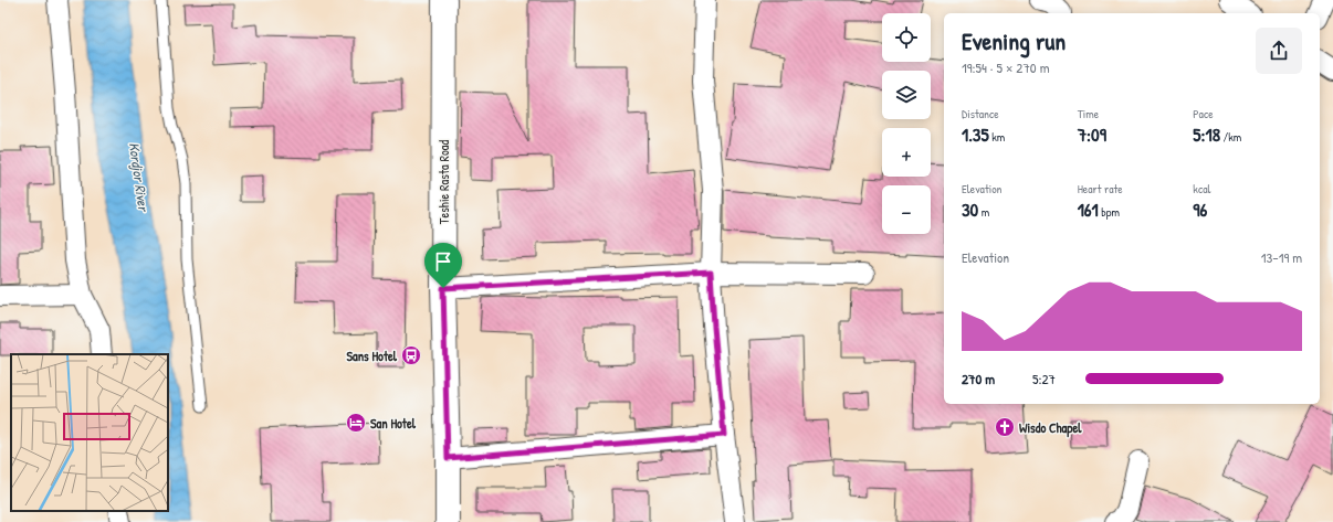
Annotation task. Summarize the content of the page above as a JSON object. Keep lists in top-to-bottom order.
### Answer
{
  "streets": {
    "main road": ["Teshie Rasta Road"]
  },
  "water": ["Kordjor River"],
  "places": {
    "bus stop": ["Sans Hotel"],
    "hotel": ["San Hotel"],
    "church": ["Wisdo Chapel"]
  },
  "page": {
    "map_buttons": ["+", "−"],
    "heading": ["Evening run", "19:54 · 5 × 270 m"],
    "stats": [
      ["Distance", "1.35 km"],
      ["Time", "7:09"],
      ["Pace", "5:18 /km"],
      ["Elevation", "30 m"],
      ["Heart rate", "161 bpm"],
      ["kcal", "96"]
    ],
    "chart": ["Elevation", "13–19 m"],
    "list": [
      {
        "name": "270 m",
        "note": "5:27"
      }
    ]
  }
}
